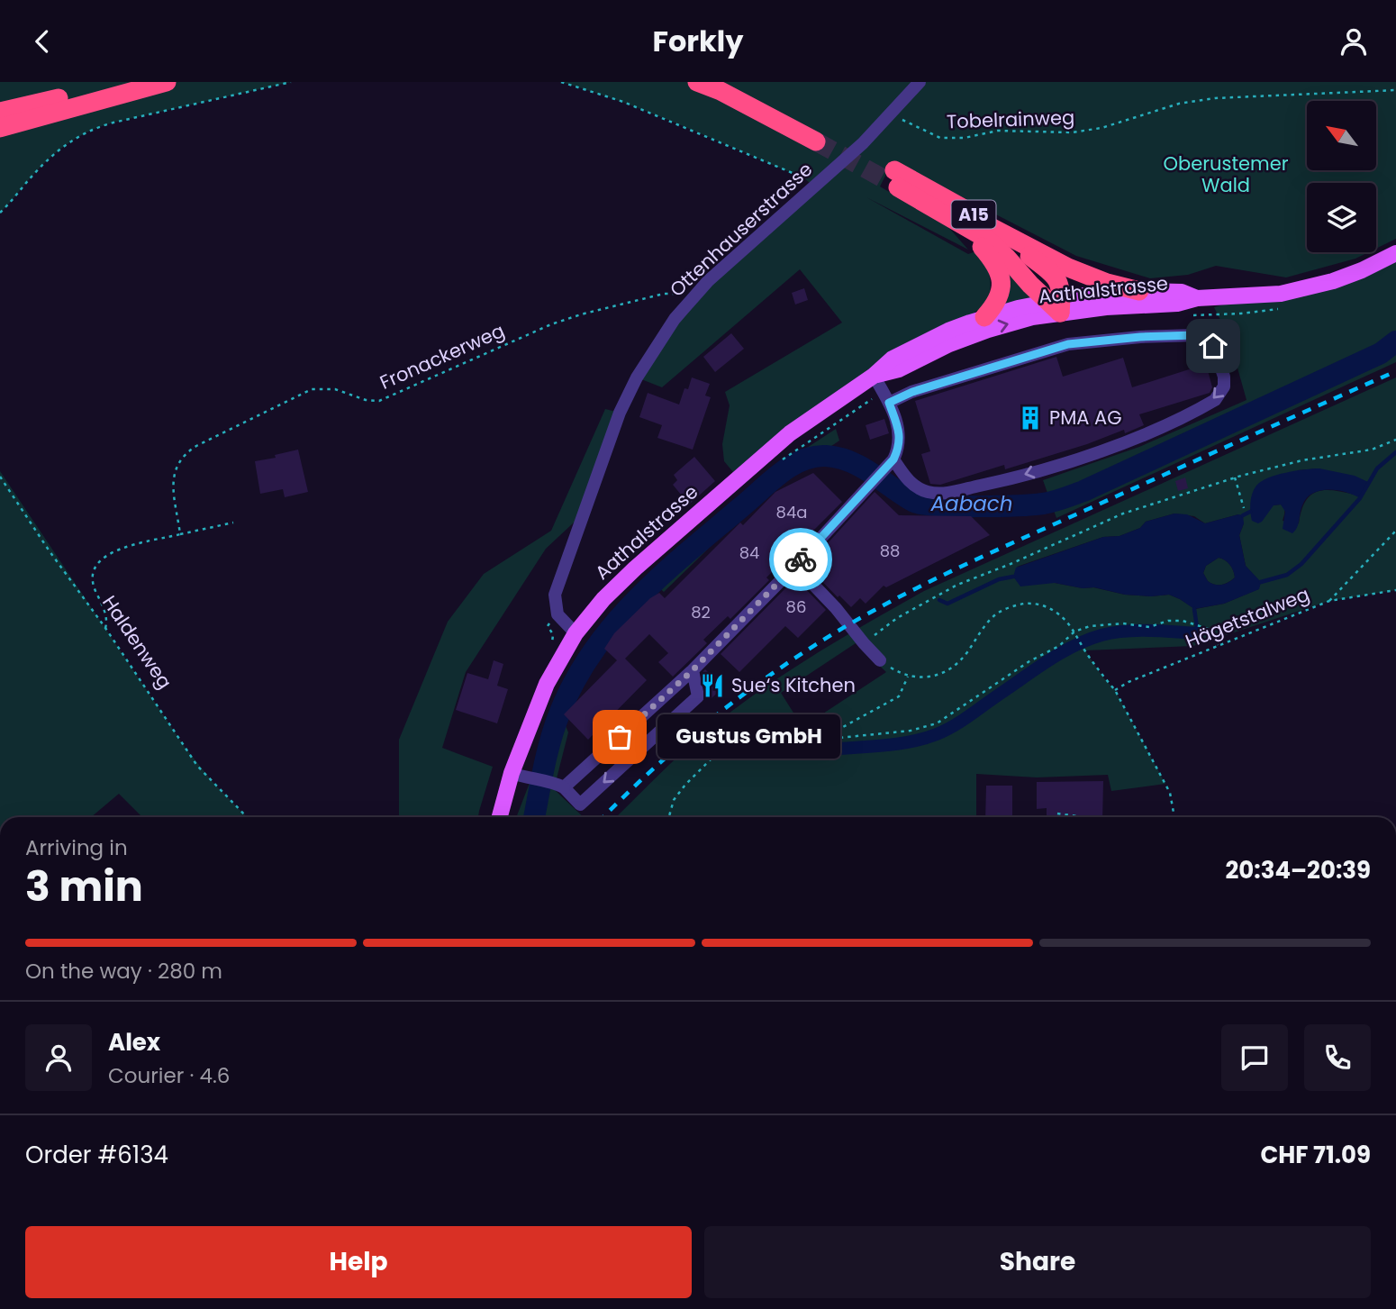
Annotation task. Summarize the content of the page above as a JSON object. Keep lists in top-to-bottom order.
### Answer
{
  "streets": {
    "highway": ["A15"],
    "main road": ["Aathalstrasse"],
    "street": ["Ottenhauserstrasse"],
    "path": [
      "Tobelrainweg",
      "Fronackerweg",
      "Hägetstalweg",
      "Haldenweg"
    ]
  },
  "crossings": [
    ["Tobelrainweg", "Ottenhauserstrasse"],
    ["A15", "Aathalstrasse"],
    ["Ottenhauserstrasse", "Aathalstrasse"],
    ["Ottenhauserstrasse", "Fronackerweg"]
  ],
  "water": ["Aabach"],
  "parks": ["Oberustemer Wald"],
  "places": {
    "building": ["PMA AG"],
    "restaurant": ["Sue‘s Kitchen"],
    "other": ["Gustus GmbH"]
  },
  "house_numbers": [
    "84a",
    "88",
    "84",
    "86",
    "82"
  ],
  "north": "top left",
  "page": {
    "header": "Forkly",
    "bubble": "Gustus GmbH",
    "heading": ["3 min", "Arriving in", "20:34–20:39"],
    "panel": [
      "Alex",
      "Courier · 4.6",
      "Order #6134",
      "CHF 71.09"
    ],
    "bar": "On the way · 280 m",
    "buttons": ["Help", "Share"]
  }
}
